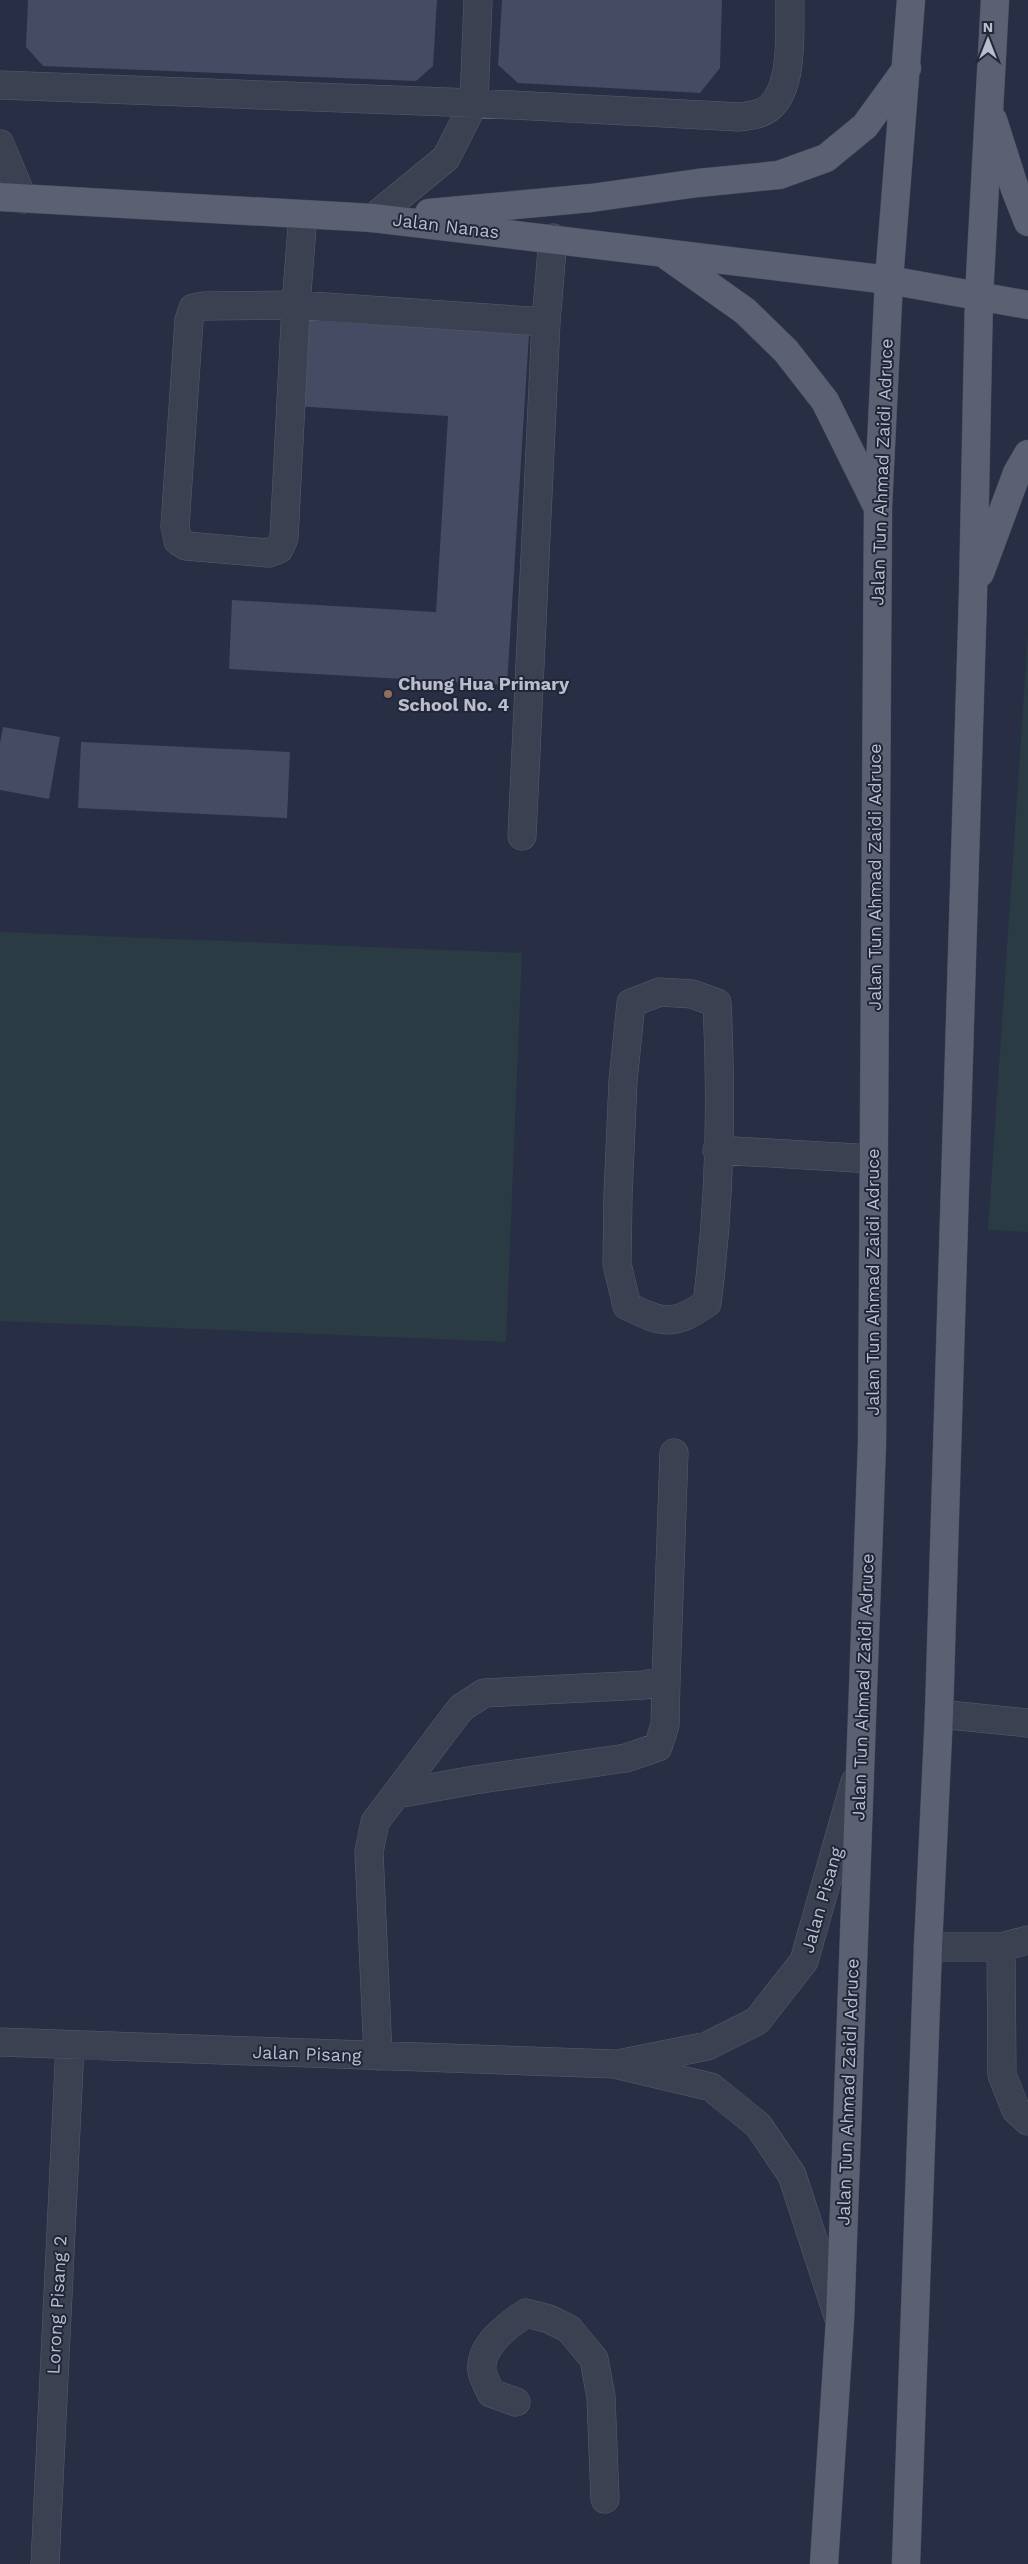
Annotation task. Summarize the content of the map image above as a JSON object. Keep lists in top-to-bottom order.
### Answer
{
  "streets": {
    "main road": ["Jalan Nanas", "Jalan Tun Ahmad Zaidi Adruce"],
    "street": ["Jalan Pisang", "Lorong Pisang 2"]
  },
  "crossings": [
    ["Jalan Nanas", "Jalan Tun Ahmad Zaidi Adruce"],
    ["Jalan Tun Ahmad Zaidi Adruce", "Jalan Pisang"],
    ["Jalan Pisang", "Lorong Pisang 2"]
  ],
  "places": ["Chung Hua Primary School No. 4"],
  "north": "top"
}
